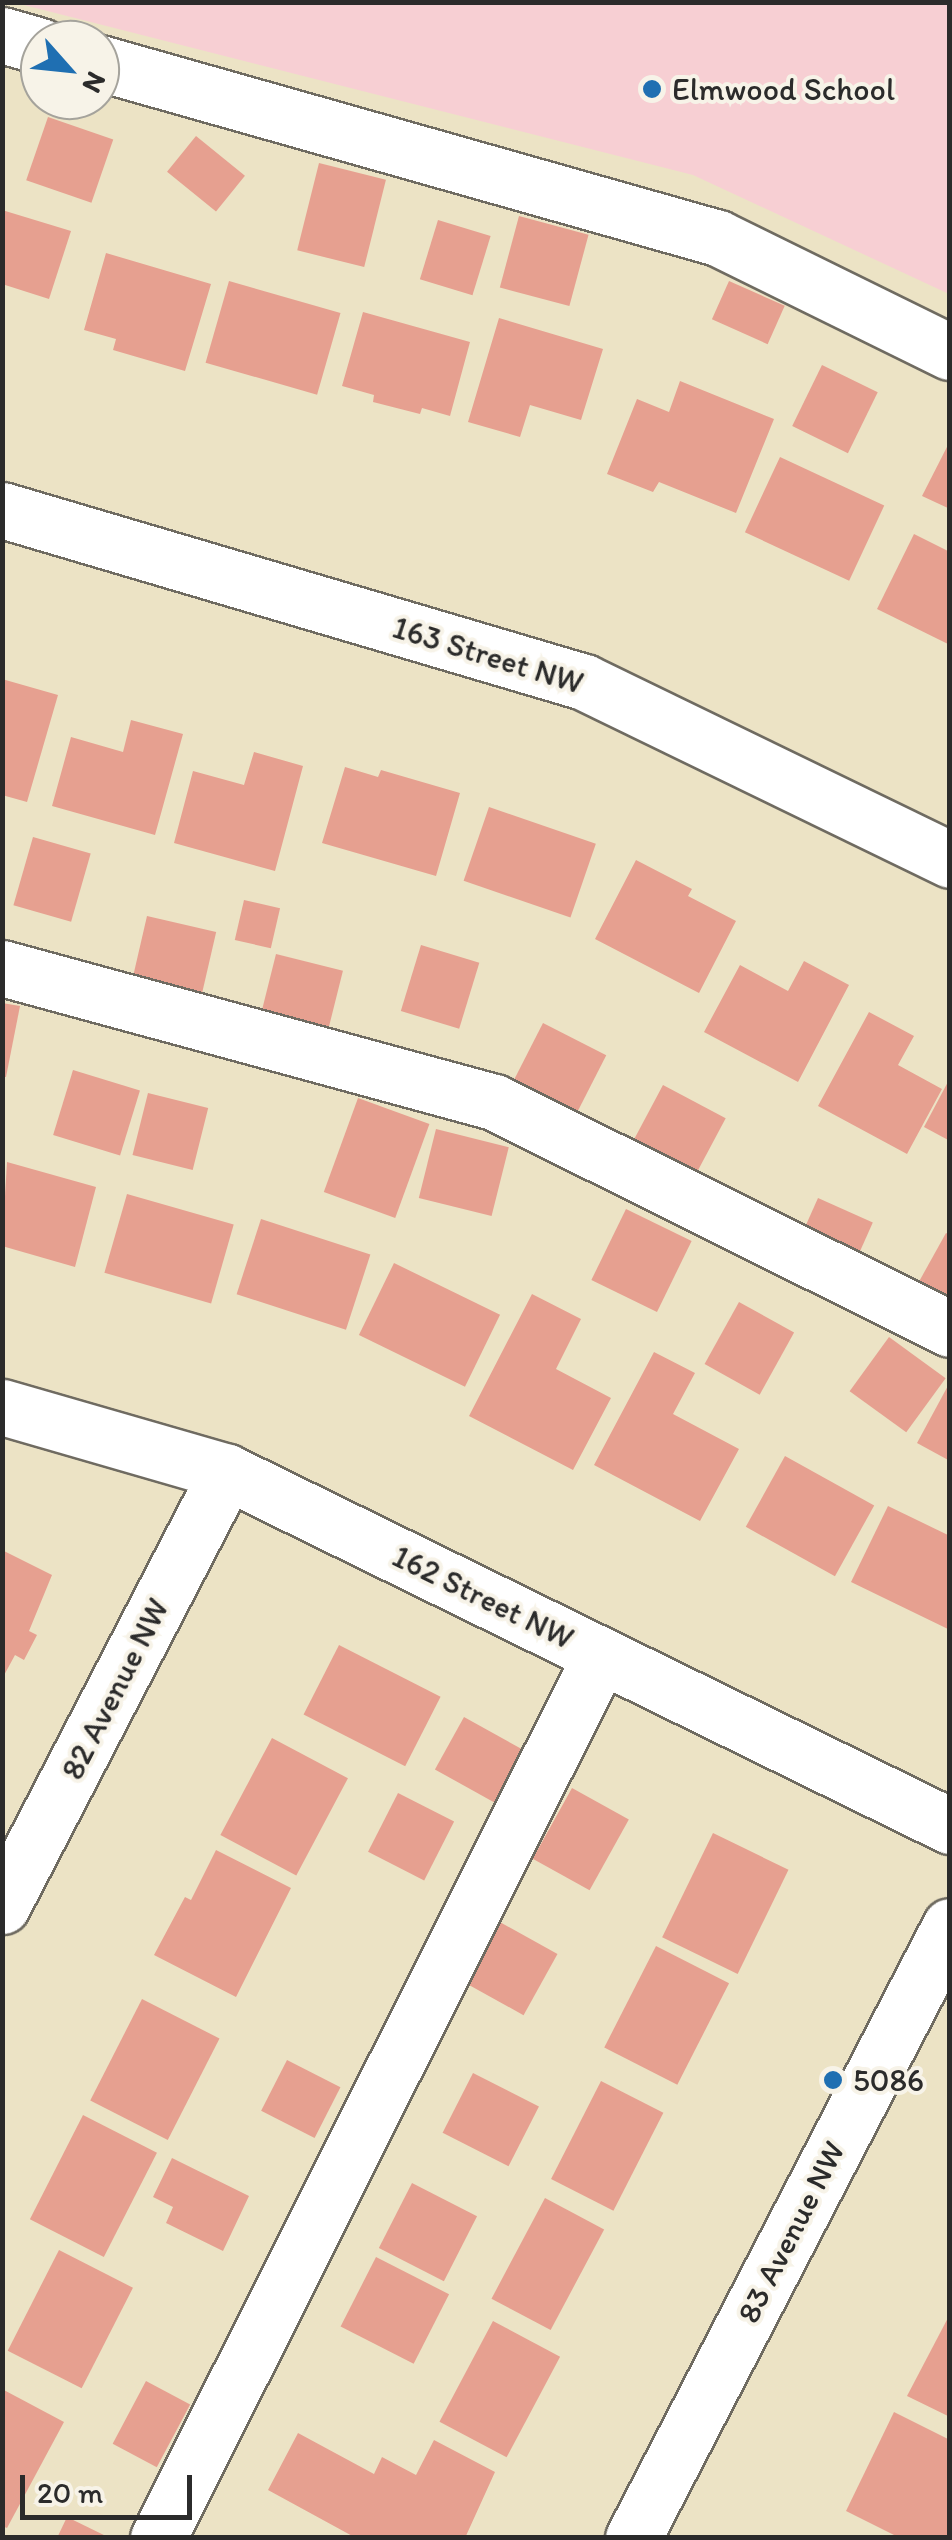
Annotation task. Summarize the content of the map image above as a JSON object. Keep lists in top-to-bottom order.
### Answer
{
  "streets": {
    "street": [
      "163 Street NW",
      "162 Street NW",
      "82 Avenue NW",
      "83 Avenue NW"
    ]
  },
  "crossings": [
    ["162 Street NW", "82 Avenue NW"]
  ],
  "places": ["Elmwood School", "5086"],
  "scale_bar": "20 m",
  "north": "bottom right"
}
